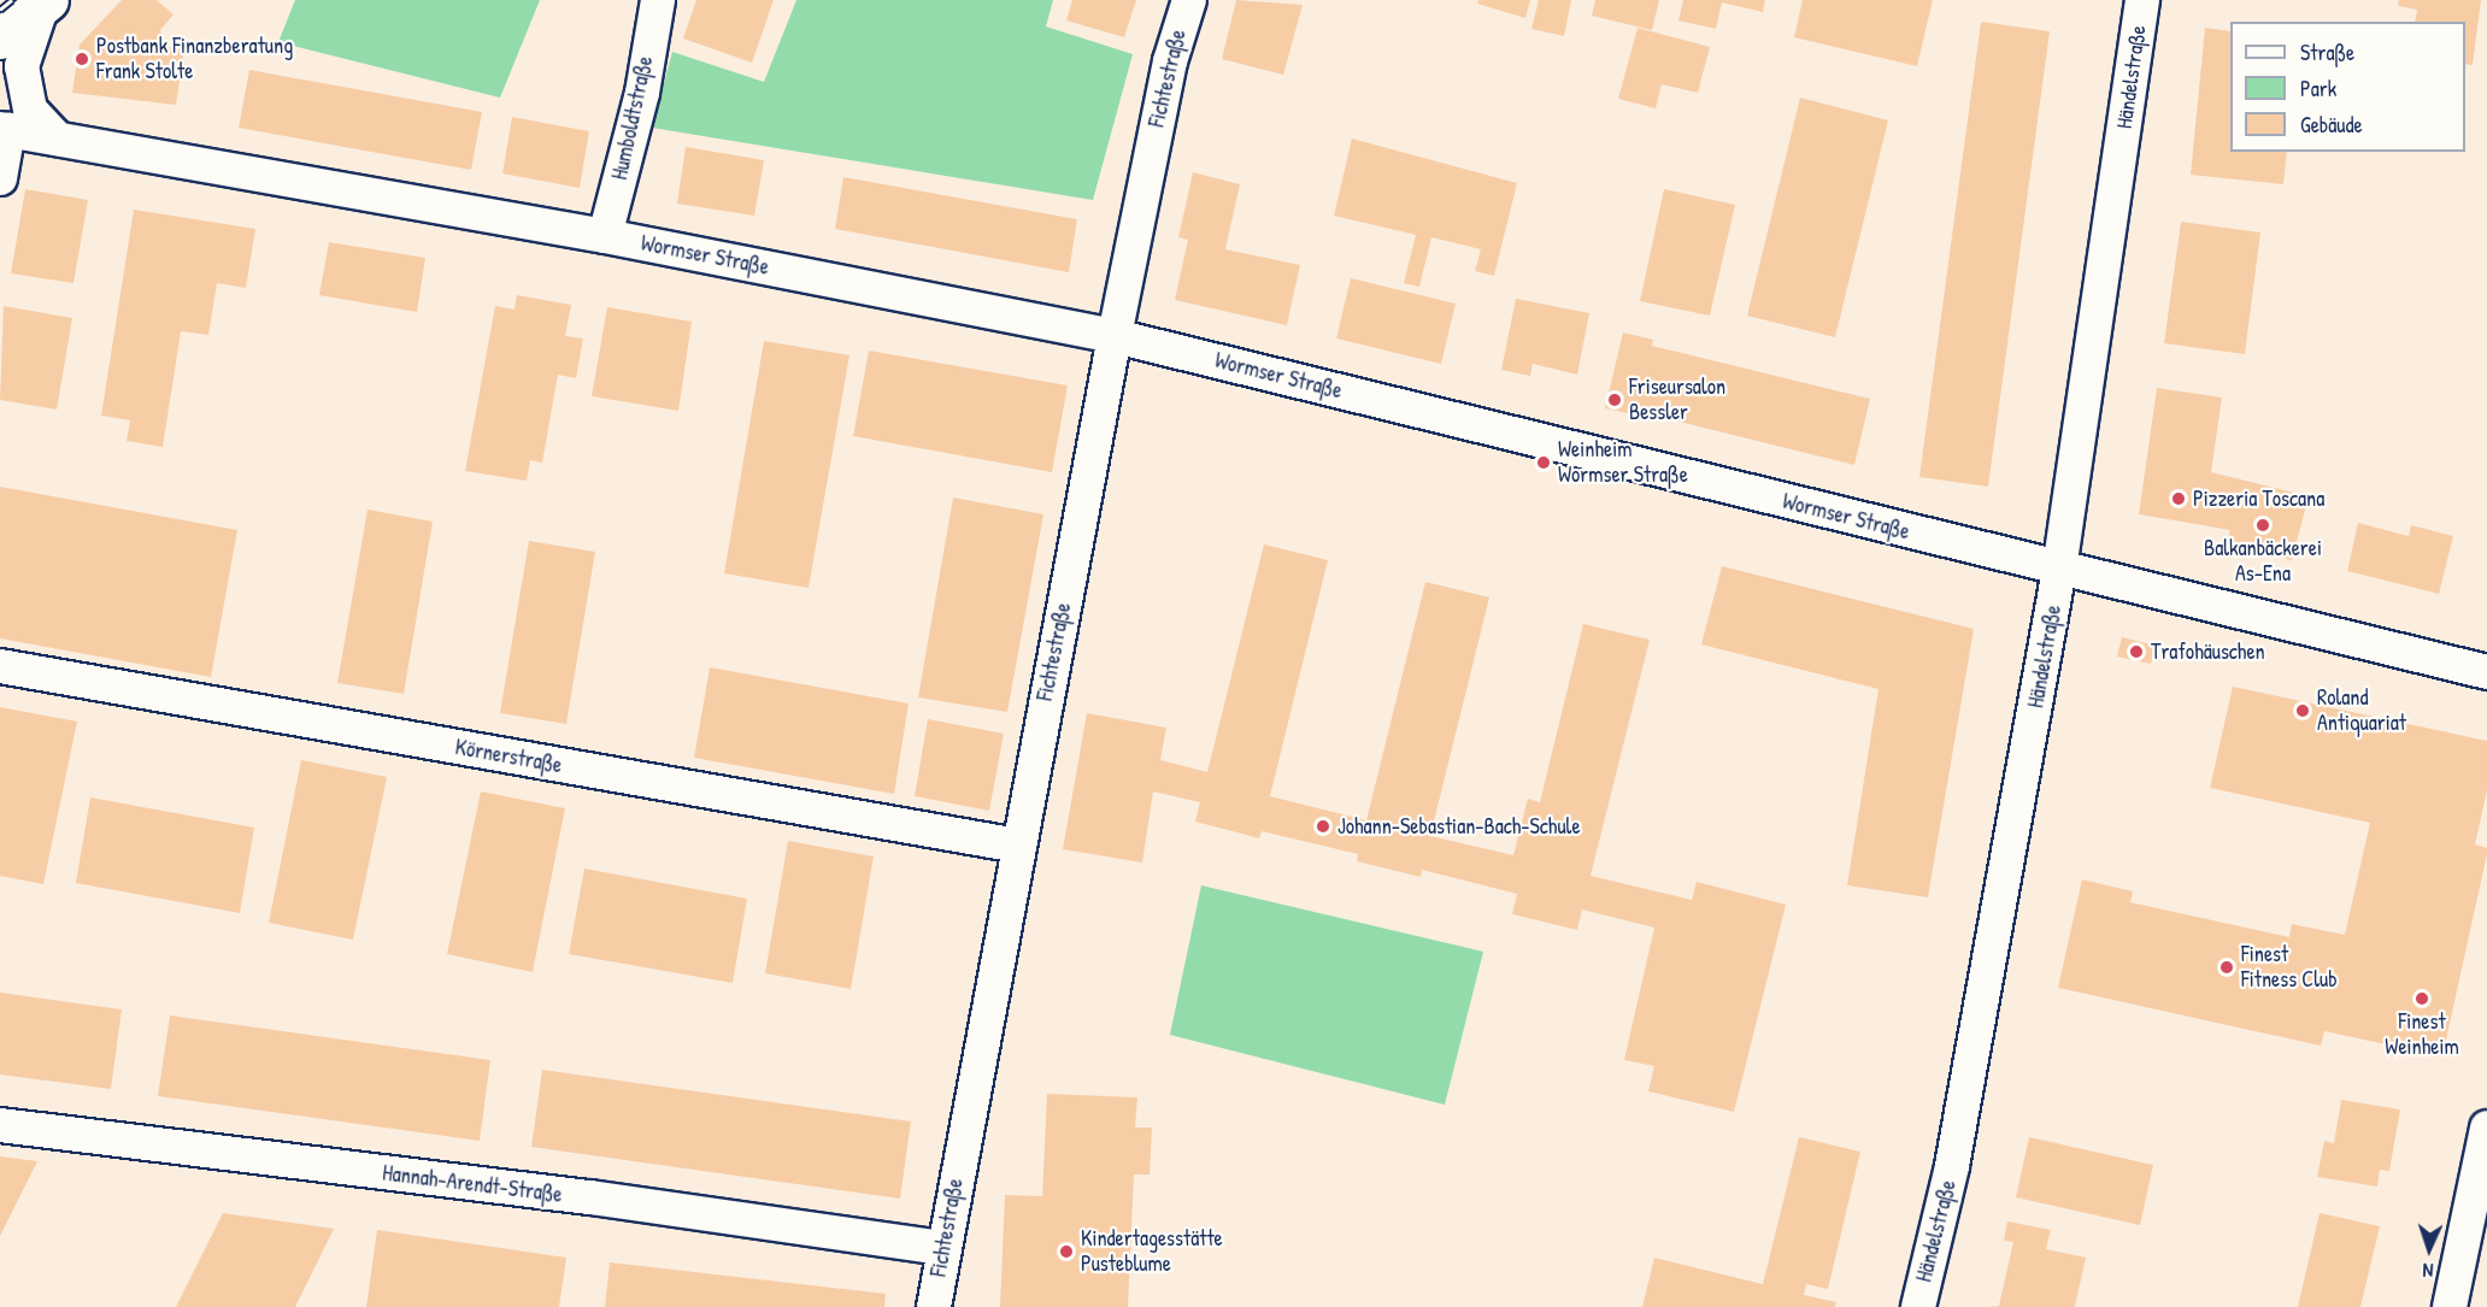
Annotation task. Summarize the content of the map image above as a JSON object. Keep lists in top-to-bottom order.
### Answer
{
  "streets": {
    "street": [
      "Händelstraße",
      "Fichtestraße",
      "Humboldtstraße",
      "Wormser Straße",
      "Körnerstraße",
      "Hannah-Arendt-Straße"
    ]
  },
  "crossings": [
    ["Händelstraße", "Wormser Straße"],
    ["Fichtestraße", "Wormser Straße"],
    ["Fichtestraße", "Körnerstraße"],
    ["Fichtestraße", "Hannah-Arendt-Straße"],
    ["Humboldtstraße", "Wormser Straße"]
  ],
  "places": [
    "Postbank Finanzberatung Frank Stolte",
    "Friseursalon Bessler",
    "Weinheim Wormser Straße",
    "Pizzeria Toscana",
    "Balkanbäckerei As-Ena",
    "Trafohäuschen",
    "Roland Antiquariat",
    "Johann-Sebastian-Bach-Schule",
    "Finest Fitness Club",
    "Finest Weinheim",
    "Kindertagesstätte Pusteblume"
  ],
  "legend": ["Straße", "Park", "Gebäude"],
  "north": "bottom"
}
